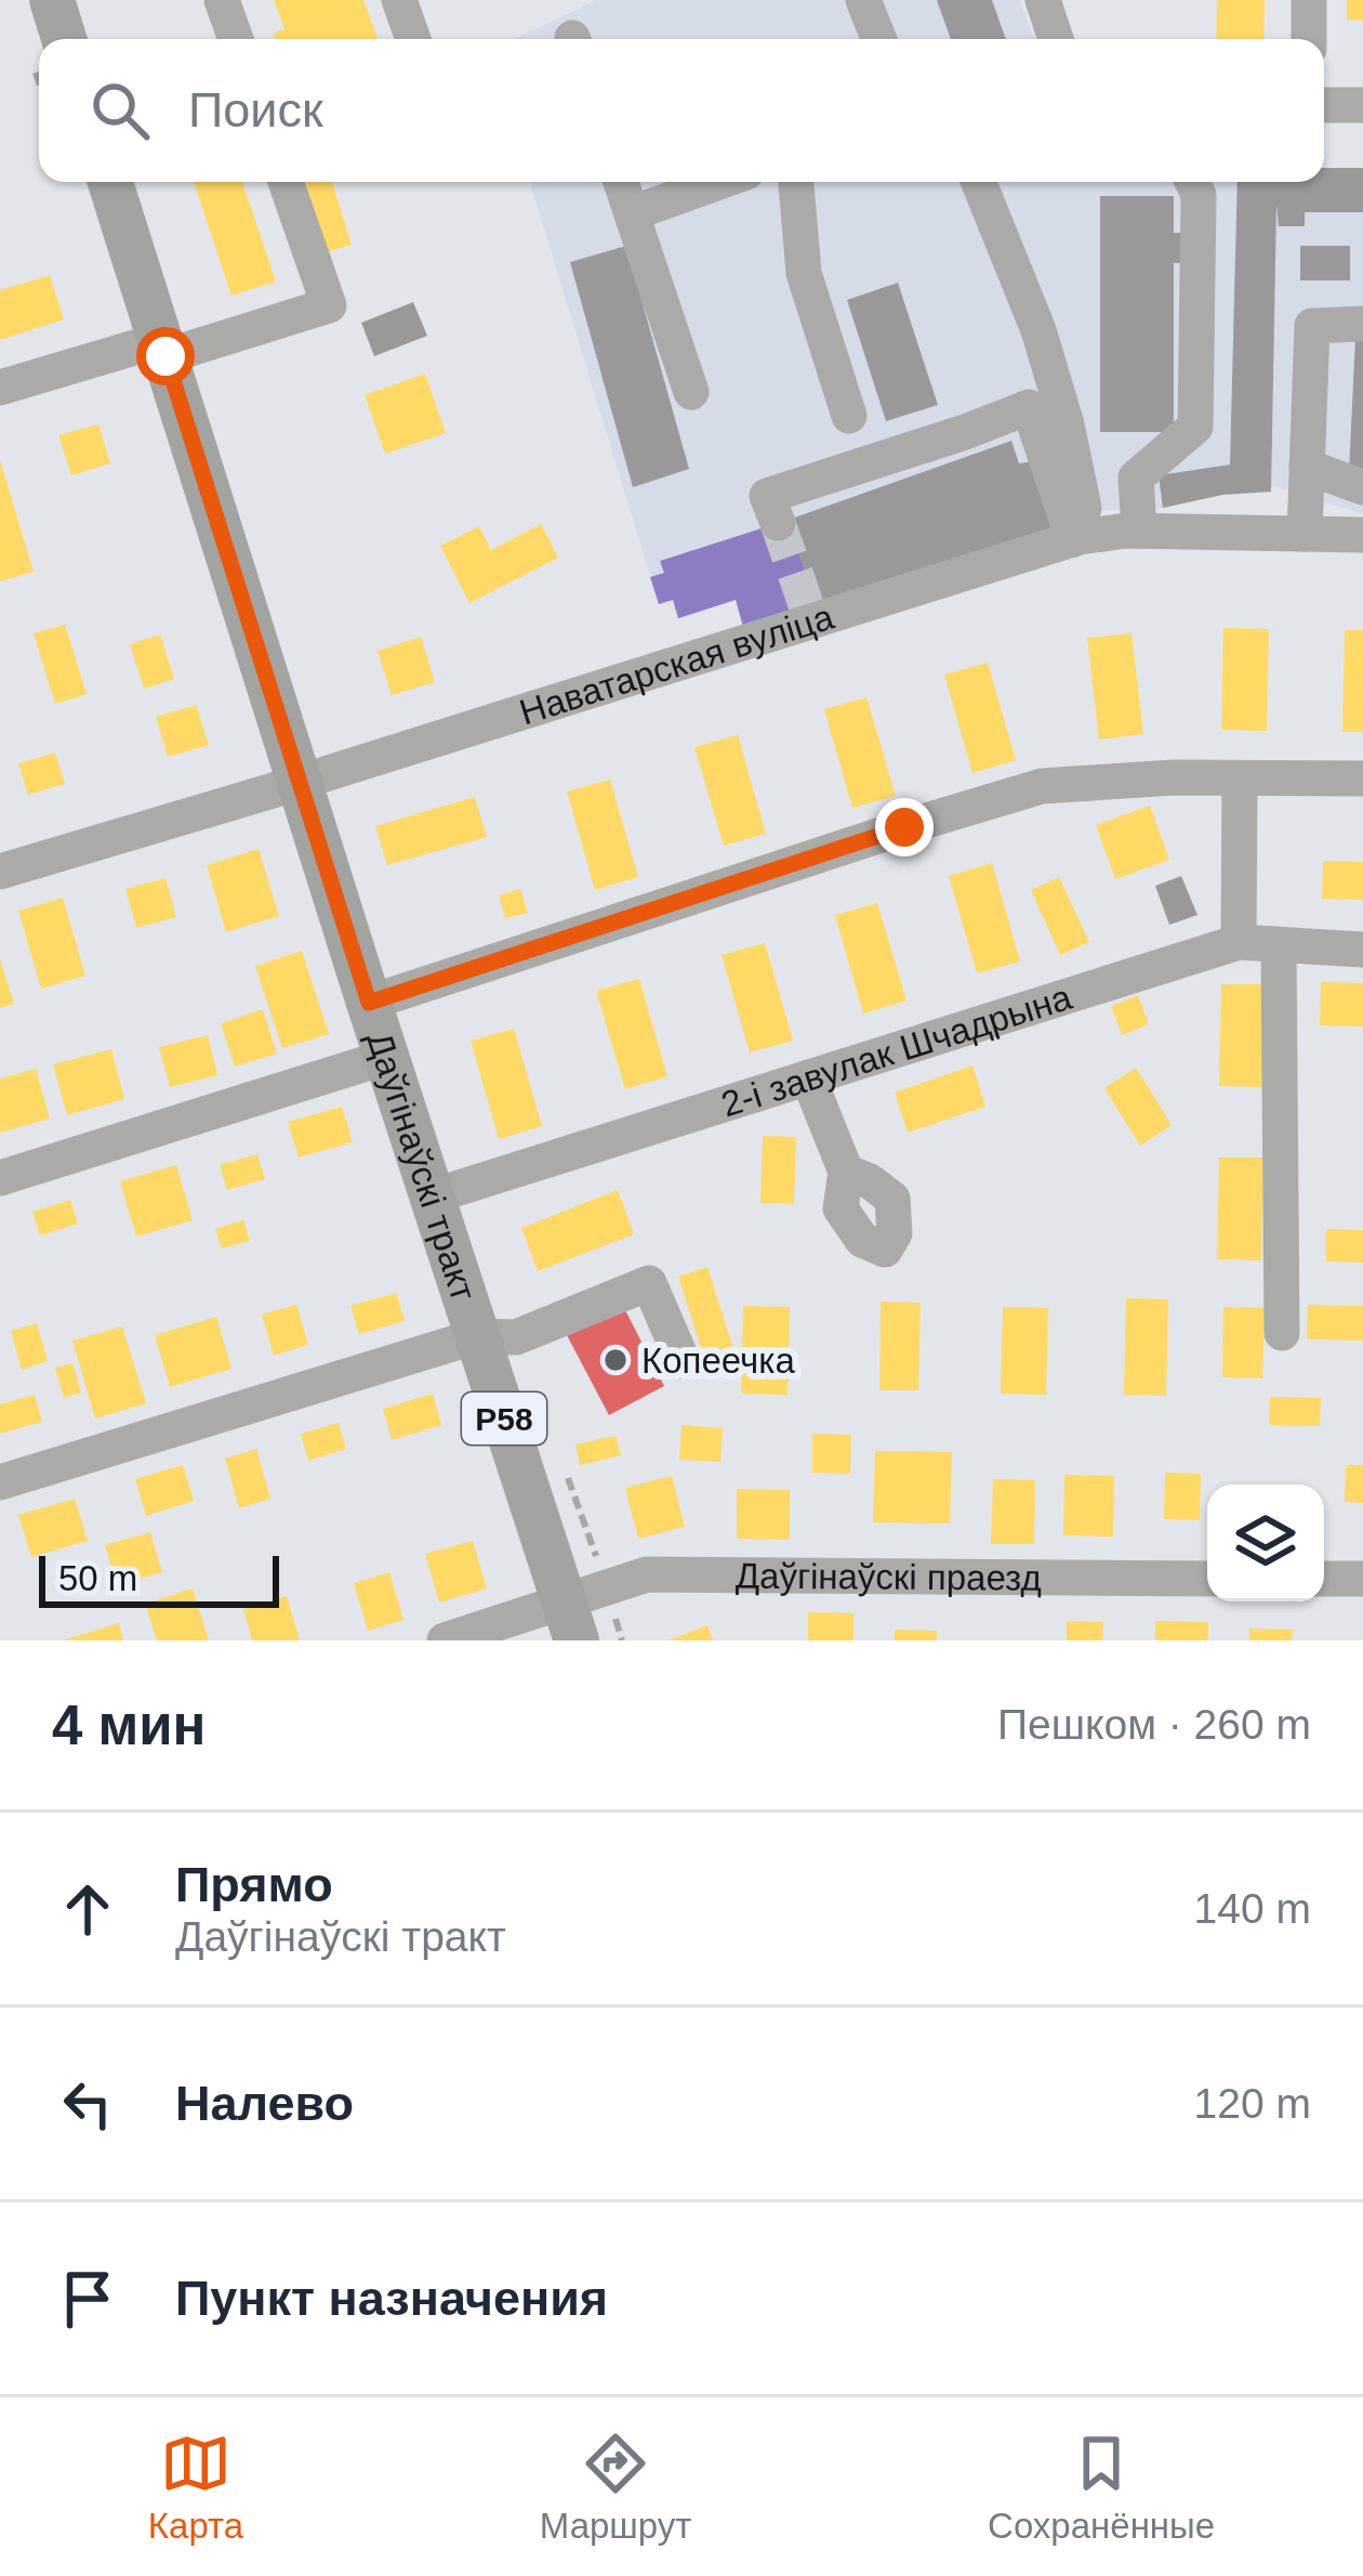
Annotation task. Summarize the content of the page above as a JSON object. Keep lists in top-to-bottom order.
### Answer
{
  "streets": {
    "main road": ["Даўгінаўскі тракт", "Р58"],
    "street": ["Наватарская вуліца", "2-і завулак Шчадрына", "Даўгінаўскі праезд"]
  },
  "crossings": [
    ["Наватарская вуліца", "Даўгінаўскі тракт"],
    ["2-і завулак Шчадрына", "Даўгінаўскі тракт"],
    ["Даўгінаўскі тракт", "Даўгінаўскі праезд"]
  ],
  "places": ["Копеечка"],
  "scale_bar": "50 m",
  "page": {
    "search": "Поиск",
    "scale": "50 m",
    "heading": ["4 мин", "Пешком · 260 m"],
    "list": [
      ["Прямо", "Даўгінаўскі тракт", "140 m"],
      ["Налево", "120 m"],
      "Пункт назначения"
    ],
    "nav": ["Карта", "Маршрут", "Сохранённые"]
  }
}
